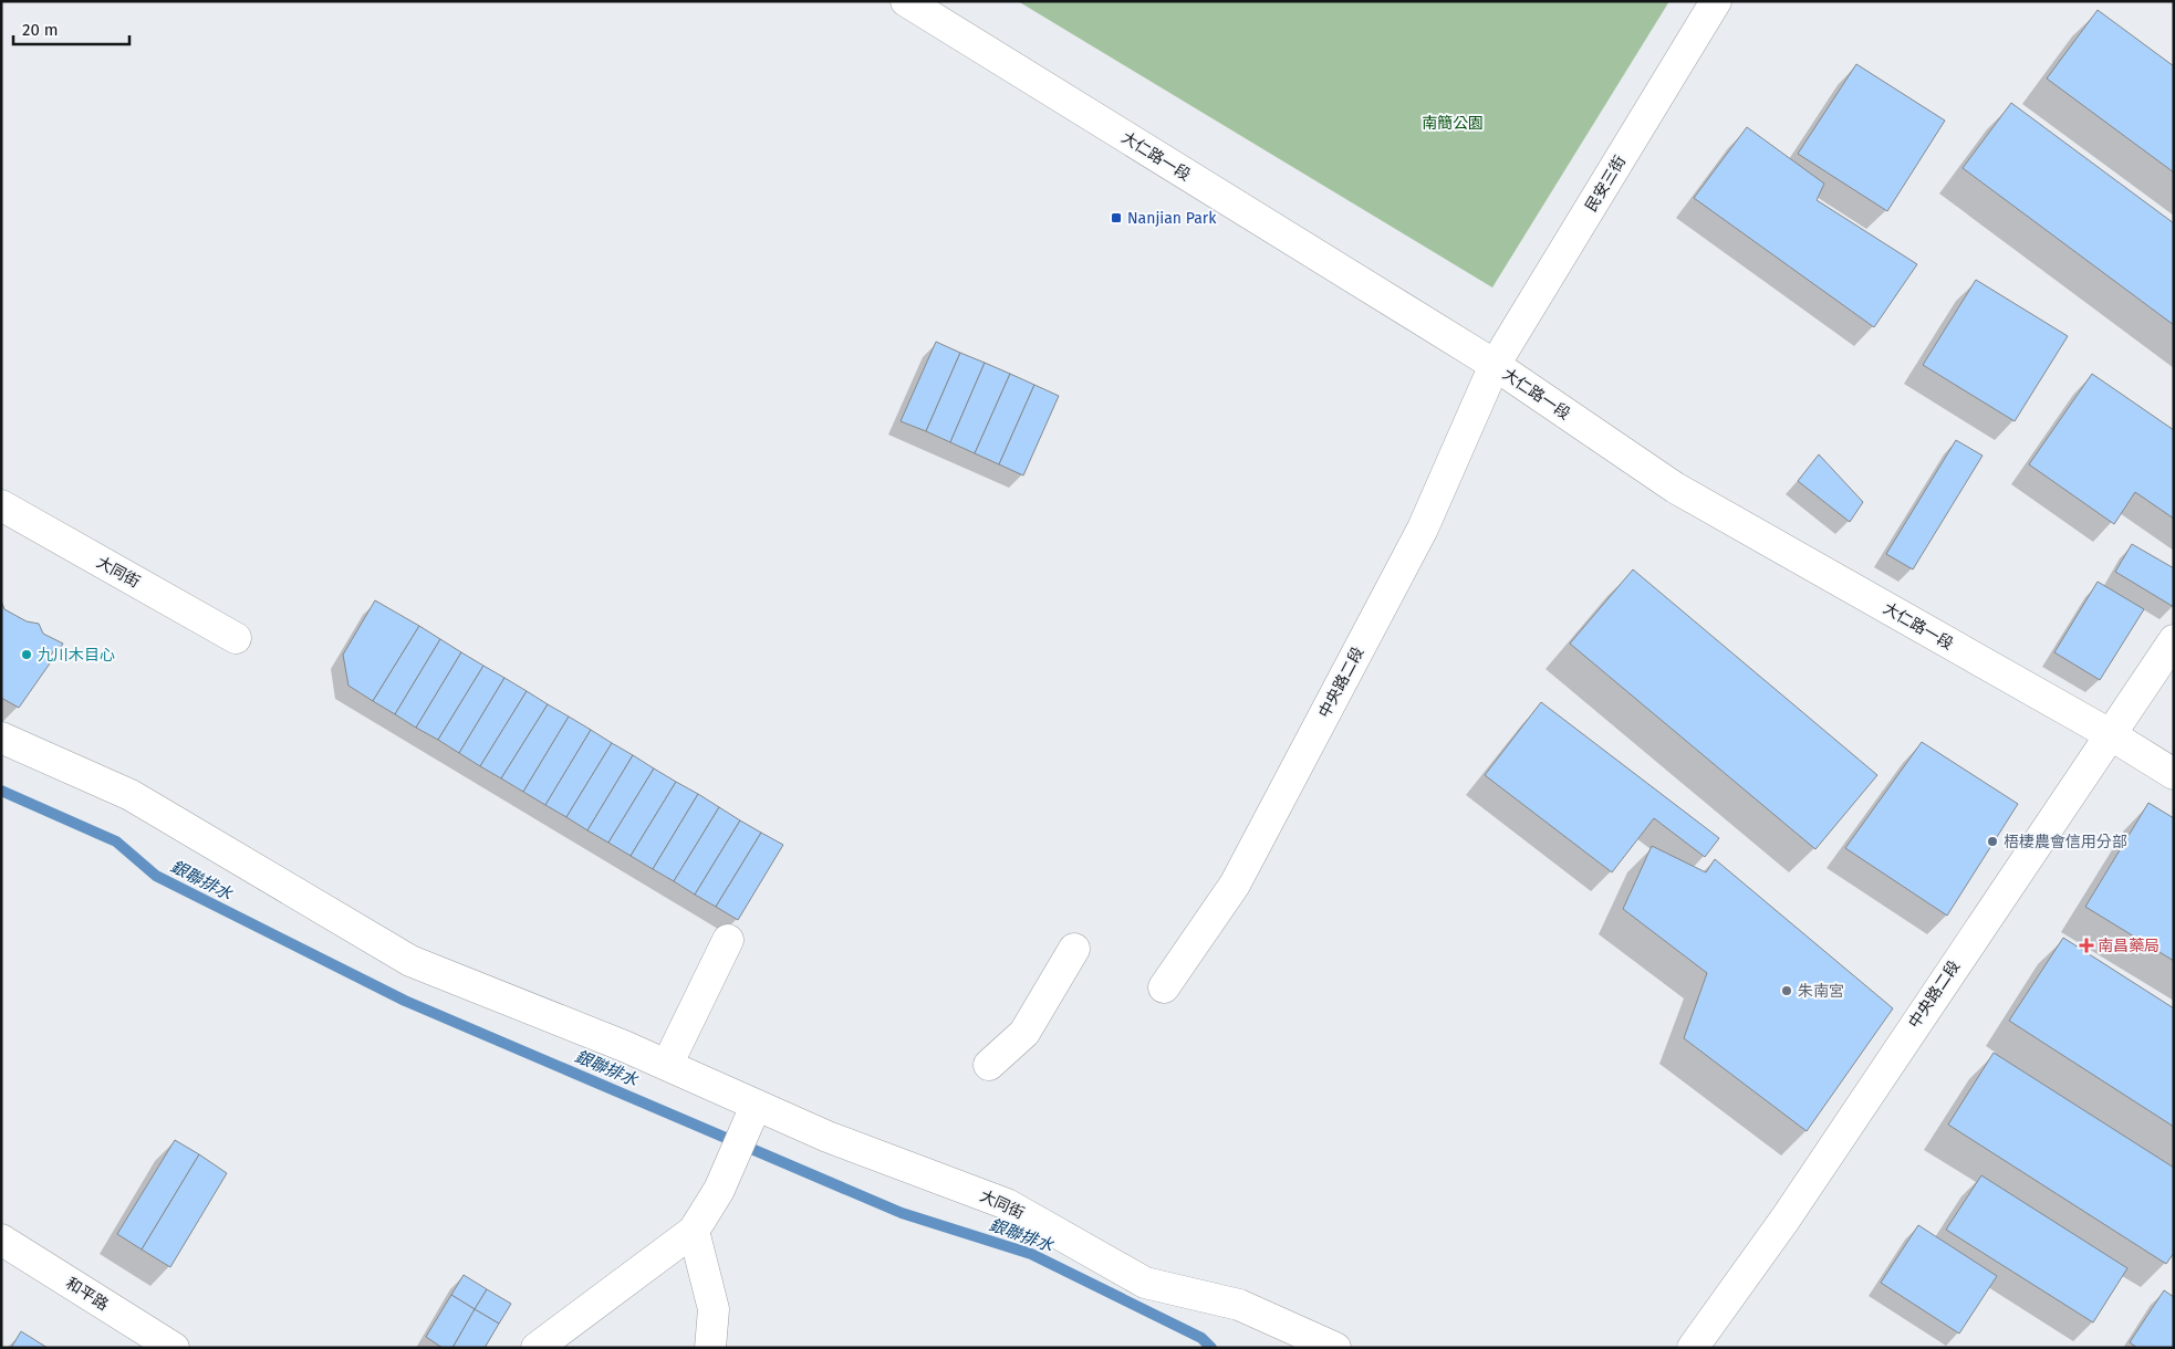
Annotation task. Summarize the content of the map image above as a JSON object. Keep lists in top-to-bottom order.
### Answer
{
  "streets": {
    "street": [
      "大仁路一段",
      "民安三街",
      "大同街",
      "中央路二段",
      "和平路"
    ]
  },
  "crossings": [
    ["大仁路一段", "民安三街"],
    ["大仁路一段", "中央路二段"],
    ["民安三街", "中央路二段"]
  ],
  "water": ["銀聯排水"],
  "parks": ["南簡公園"],
  "places": {
    "transit": ["Nanjian Park"],
    "other": ["九川木目心", "梧棲農會信用分部", "朱南宮"],
    "health": ["南昌藥局"]
  },
  "scale_bar": "20 m"
}
